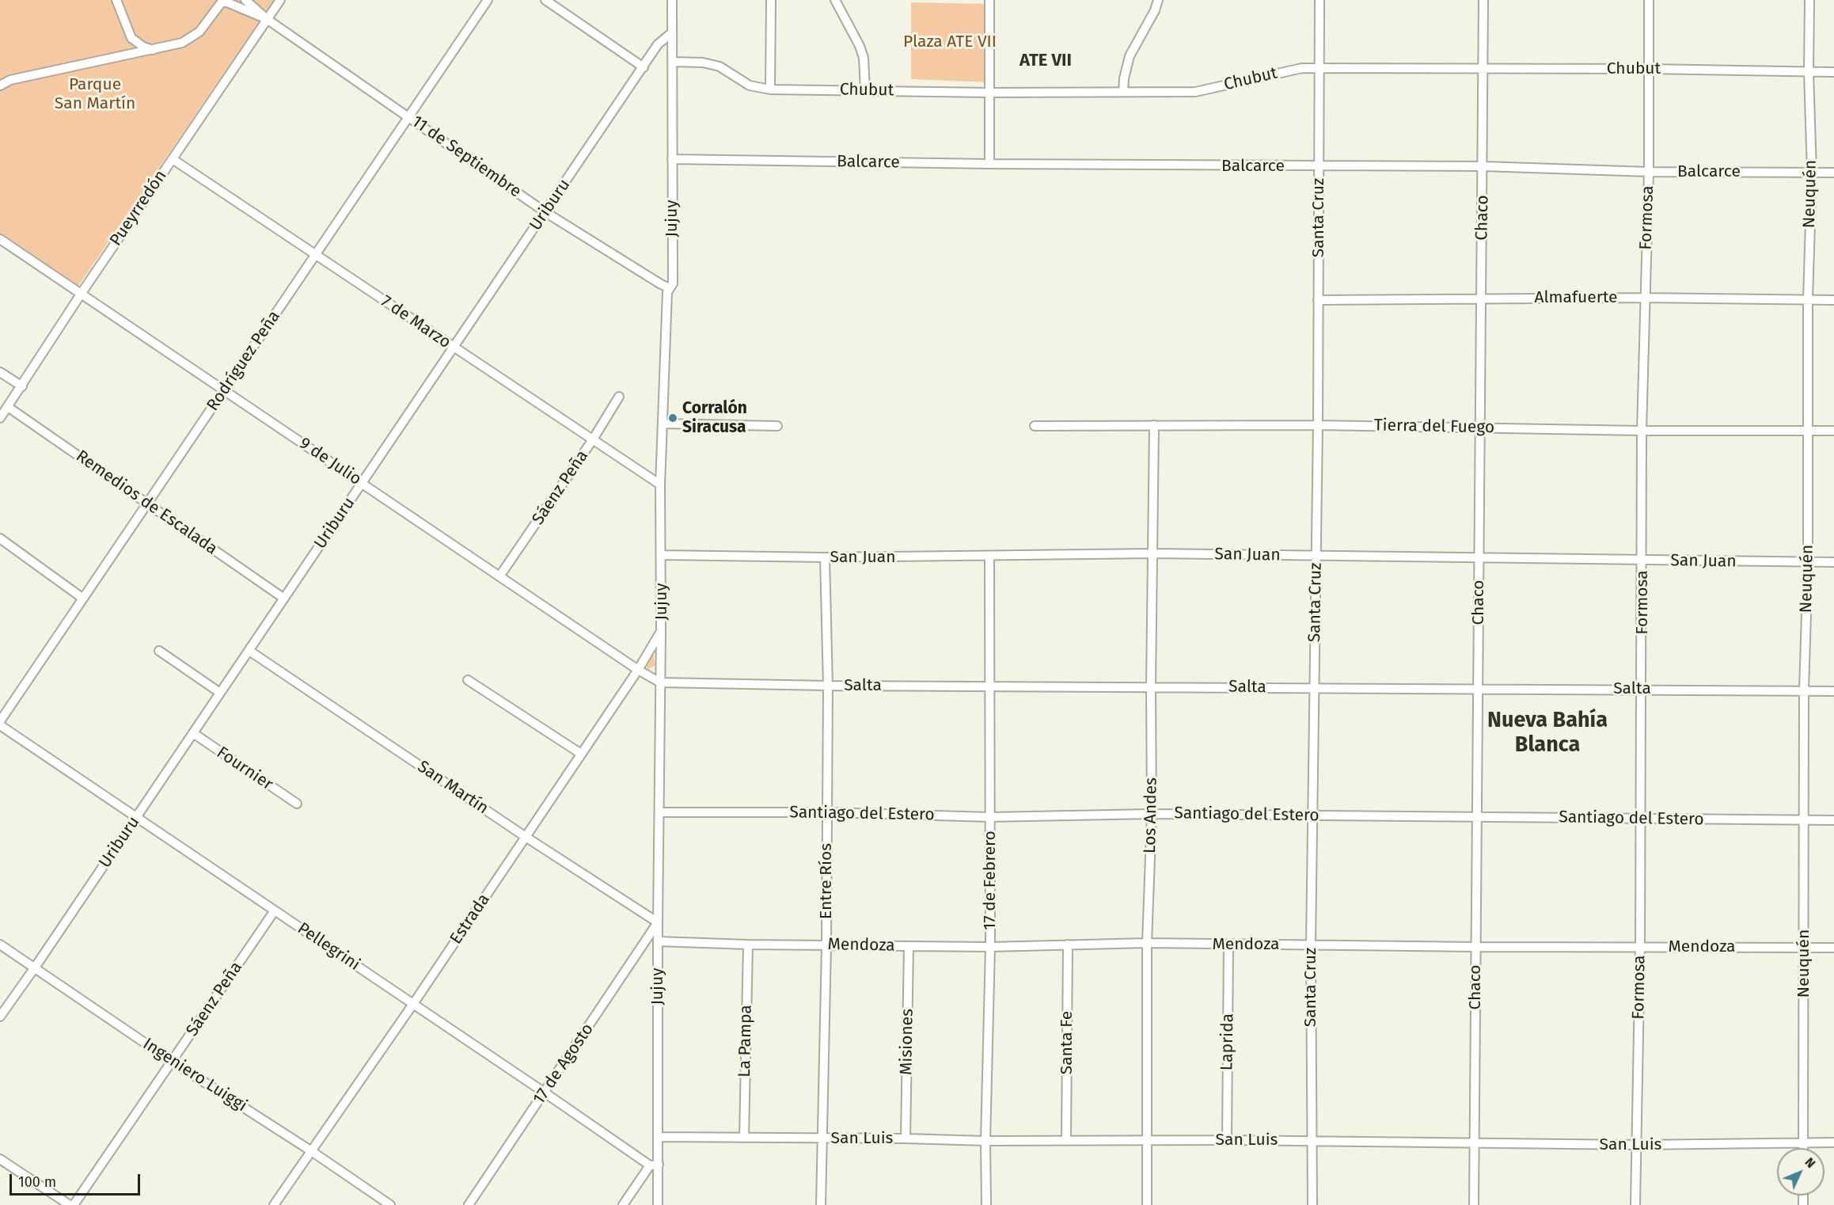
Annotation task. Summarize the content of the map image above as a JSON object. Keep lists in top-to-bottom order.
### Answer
{
  "streets": {
    "street": [
      "Chubut",
      "11 de Septiembre",
      "Balcarce",
      "Neuquén",
      "Uriburu",
      "Pueyrredón",
      "Santa Cruz",
      "Chaco",
      "Formosa",
      "Jujuy",
      "Almafuerte",
      "7 de Marzo",
      "Rodríguez Peña",
      "Tierra del Fuego",
      "9 de Julio",
      "Sáenz Peña",
      "Remedios de Escalada",
      "San Juan",
      "Salta",
      "Fournier",
      "San Martín",
      "Santiago del Estero",
      "Los Andes",
      "17 de Febrero",
      "Entre Ríos",
      "Estrada",
      "Mendoza",
      "Pellegrini",
      "La Pampa",
      "Misiones",
      "Laprida",
      "Santa Fe",
      "17 de Agosto",
      "Ingeniero Luiggi",
      "San Luis"
    ]
  },
  "crossings": [
    ["Chubut", "Neuquén"],
    ["Chubut", "Santa Cruz"],
    ["Chubut", "Chaco"],
    ["Chubut", "Formosa"],
    ["Chubut", "Jujuy"],
    ["11 de Septiembre", "Uriburu"],
    ["11 de Septiembre", "Pueyrredón"],
    ["11 de Septiembre", "Jujuy"],
    ["11 de Septiembre", "Rodríguez Peña"],
    ["Balcarce", "Neuquén"],
    ["Balcarce", "Santa Cruz"],
    ["Balcarce", "Chaco"],
    ["Balcarce", "Formosa"],
    ["Balcarce", "Jujuy"],
    ["Neuquén", "Almafuerte"],
    ["Neuquén", "Tierra del Fuego"],
    ["Neuquén", "San Juan"],
    ["Neuquén", "Salta"],
    ["Neuquén", "Santiago del Estero"],
    ["Neuquén", "Mendoza"],
    ["Neuquén", "San Luis"],
    ["Uriburu", "Jujuy"],
    ["Uriburu", "7 de Marzo"],
    ["Uriburu", "9 de Julio"],
    ["Uriburu", "Remedios de Escalada"],
    ["Uriburu", "Fournier"],
    ["Uriburu", "San Martín"],
    ["Uriburu", "Pellegrini"],
    ["Uriburu", "Ingeniero Luiggi"],
    ["Pueyrredón", "7 de Marzo"],
    ["Pueyrredón", "9 de Julio"],
    ["Pueyrredón", "Remedios de Escalada"],
    ["Santa Cruz", "Almafuerte"],
    ["Santa Cruz", "Tierra del Fuego"],
    ["Santa Cruz", "San Juan"],
    ["Santa Cruz", "Salta"],
    ["Santa Cruz", "Santiago del Estero"],
    ["Santa Cruz", "Mendoza"],
    ["Santa Cruz", "San Luis"],
    ["Chaco", "Almafuerte"],
    ["Chaco", "Tierra del Fuego"],
    ["Chaco", "San Juan"],
    ["Chaco", "Salta"],
    ["Chaco", "Santiago del Estero"],
    ["Chaco", "Mendoza"],
    ["Chaco", "San Luis"],
    ["Formosa", "Almafuerte"],
    ["Formosa", "Tierra del Fuego"],
    ["Formosa", "San Juan"],
    ["Formosa", "Salta"],
    ["Formosa", "Santiago del Estero"],
    ["Formosa", "Mendoza"],
    ["Formosa", "San Luis"],
    ["Jujuy", "7 de Marzo"],
    ["Jujuy", "9 de Julio"],
    ["Jujuy", "San Juan"],
    ["Jujuy", "Salta"],
    ["Jujuy", "San Martín"],
    ["Jujuy", "Santiago del Estero"],
    ["Jujuy", "Estrada"],
    ["Jujuy", "Mendoza"],
    ["Jujuy", "Pellegrini"],
    ["Jujuy", "17 de Agosto"],
    ["Jujuy", "San Luis"],
    ["7 de Marzo", "Rodríguez Peña"],
    ["7 de Marzo", "Sáenz Peña"],
    ["Rodríguez Peña", "9 de Julio"],
    ["Rodríguez Peña", "Remedios de Escalada"],
    ["Rodríguez Peña", "Pellegrini"],
    ["Tierra del Fuego", "Los Andes"],
    ["9 de Julio", "Sáenz Peña"],
    ["9 de Julio", "Salta"],
    ["9 de Julio", "Estrada"],
    ["Sáenz Peña", "Pellegrini"],
    ["Sáenz Peña", "Ingeniero Luiggi"],
    ["San Juan", "Los Andes"],
    ["San Juan", "17 de Febrero"],
    ["San Juan", "Entre Ríos"],
    ["Salta", "Los Andes"],
    ["Salta", "17 de Febrero"],
    ["Salta", "Entre Ríos"],
    ["San Martín", "Estrada"],
    ["San Martín", "17 de Agosto"],
    ["Santiago del Estero", "Los Andes"],
    ["Santiago del Estero", "17 de Febrero"],
    ["Santiago del Estero", "Entre Ríos"],
    ["Los Andes", "Mendoza"],
    ["Los Andes", "San Luis"],
    ["17 de Febrero", "Mendoza"],
    ["17 de Febrero", "San Luis"],
    ["Entre Ríos", "Mendoza"],
    ["Entre Ríos", "San Luis"],
    ["Estrada", "Pellegrini"],
    ["Estrada", "Ingeniero Luiggi"],
    ["Mendoza", "La Pampa"],
    ["Mendoza", "Misiones"],
    ["Mendoza", "Laprida"],
    ["Mendoza", "Santa Fe"],
    ["Pellegrini", "17 de Agosto"],
    ["La Pampa", "San Luis"],
    ["Misiones", "San Luis"],
    ["Laprida", "San Luis"],
    ["Santa Fe", "San Luis"]
  ],
  "districts": ["ATE VII", "Nueva Bahía Blanca"],
  "parks": ["Plaza ATE VII", "Parque San Martín"],
  "places": ["Corralón Siracusa"],
  "scale_bar": "100 m",
  "north": "top right"
}
